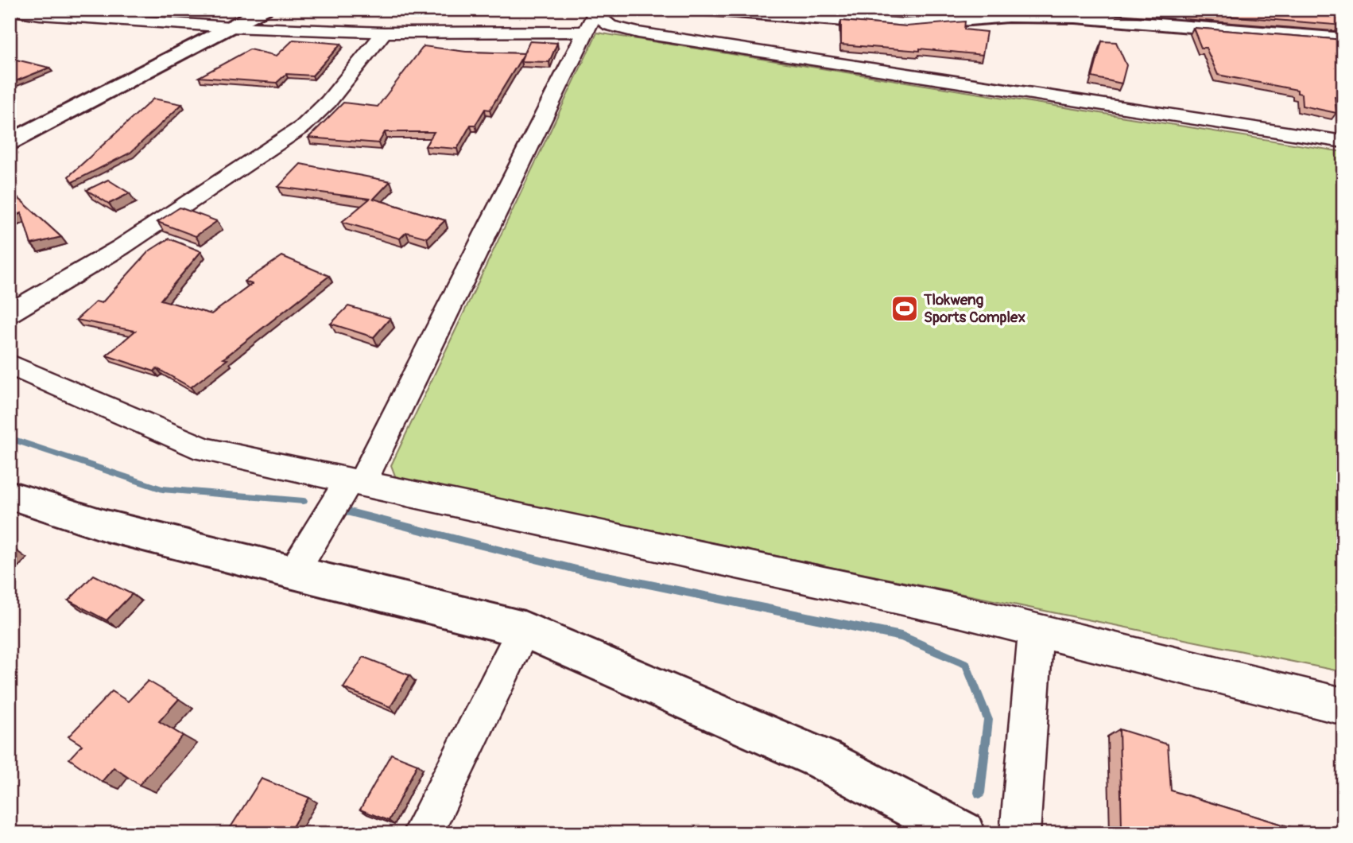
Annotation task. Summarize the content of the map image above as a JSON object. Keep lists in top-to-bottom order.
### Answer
{
  "places": {
    "sports": ["Tlokweng Sports Complex"]
  }
}
